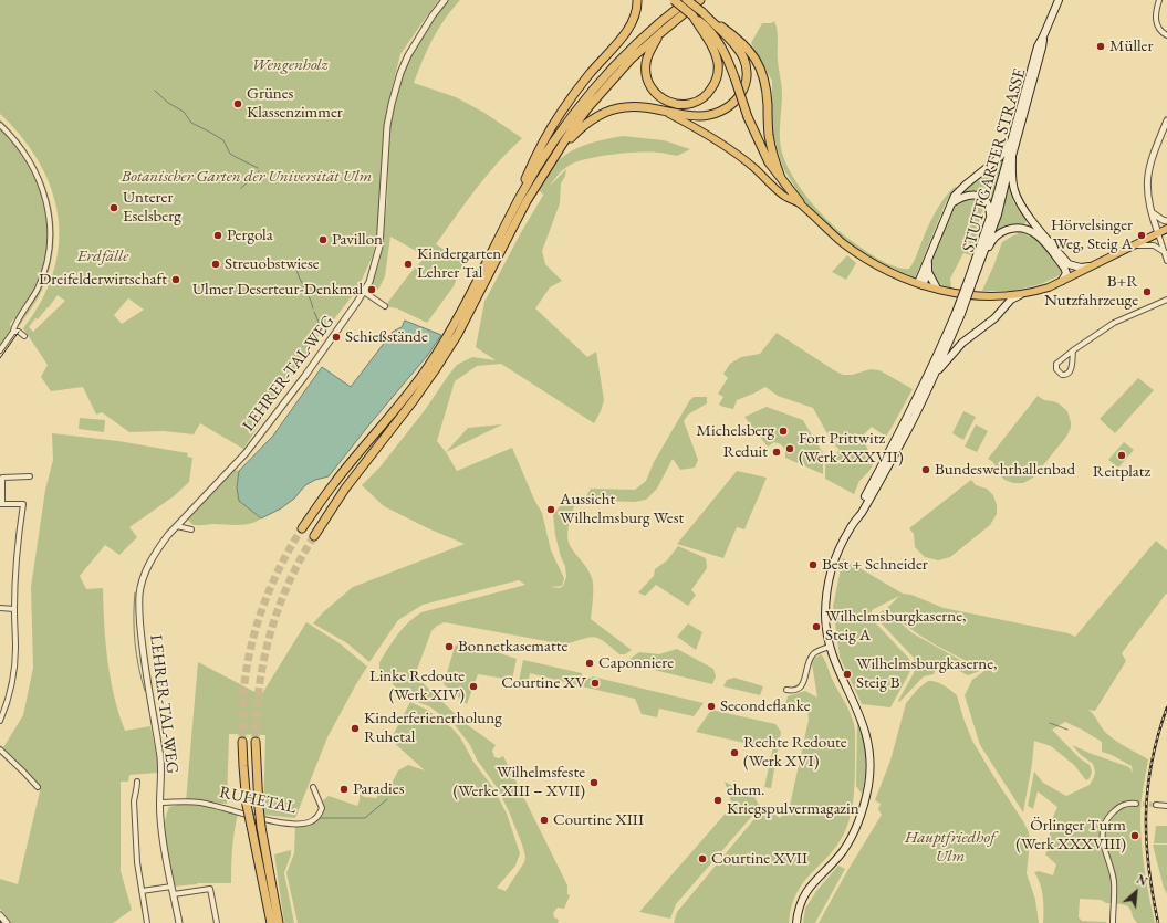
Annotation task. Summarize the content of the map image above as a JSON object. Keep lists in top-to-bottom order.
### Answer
{
  "streets": {
    "main road": ["STUTTGARTER STRASSE"],
    "street": ["LEHRER-TAL-WEG", "RUHETAL"]
  },
  "crossings": [
    ["LEHRER-TAL-WEG", "RUHETAL"]
  ],
  "parks": [
    "Wengenholz",
    "Botanischer Garten der Universität Ulm",
    "Erdfälle",
    "Hauptfriedhof Ulm"
  ],
  "places": [
    "Müller",
    "Grünes Klassenzimmer",
    "Unterer Eselsberg",
    "Pergola",
    "Hörvelsinger Weg, Steig A",
    "Pavillon",
    "Streuobstwiese",
    "Kindergarten Lehrer Tal",
    "Dreifelderwirtschaft",
    "Ulmer Deserteur-Denkmal",
    "B+R Nutzfahrzeuge",
    "Schießstände",
    "Michelsberg",
    "Fort Prittwitz (Werk XXXVII)",
    "Reduit",
    "Reitplatz",
    "Bundeswehrhallenbad",
    "Aussicht Wilhelmsburg West",
    "Best + Schneider",
    "Wilhelmsburgkaserne, Steig A",
    "Bonnetkasematte",
    "Caponniere",
    "Wilhelmsburgkaserne, Steig B",
    "Courtine XV",
    "Linke Redoute (Werk XIV)",
    "Secondeflanke",
    "Kinderferienerholung Ruhetal",
    "Rechte Redoute (Werk XVI)",
    "Wilhelmsfeste (Werke XIII – XVII)",
    "Paradies",
    "ehem. Kriegspulvermagazin",
    "Courtine XIII",
    "Örlinger Turm (Werk XXXVIII)",
    "Courtine XVII"
  ],
  "north": "top right"
}
